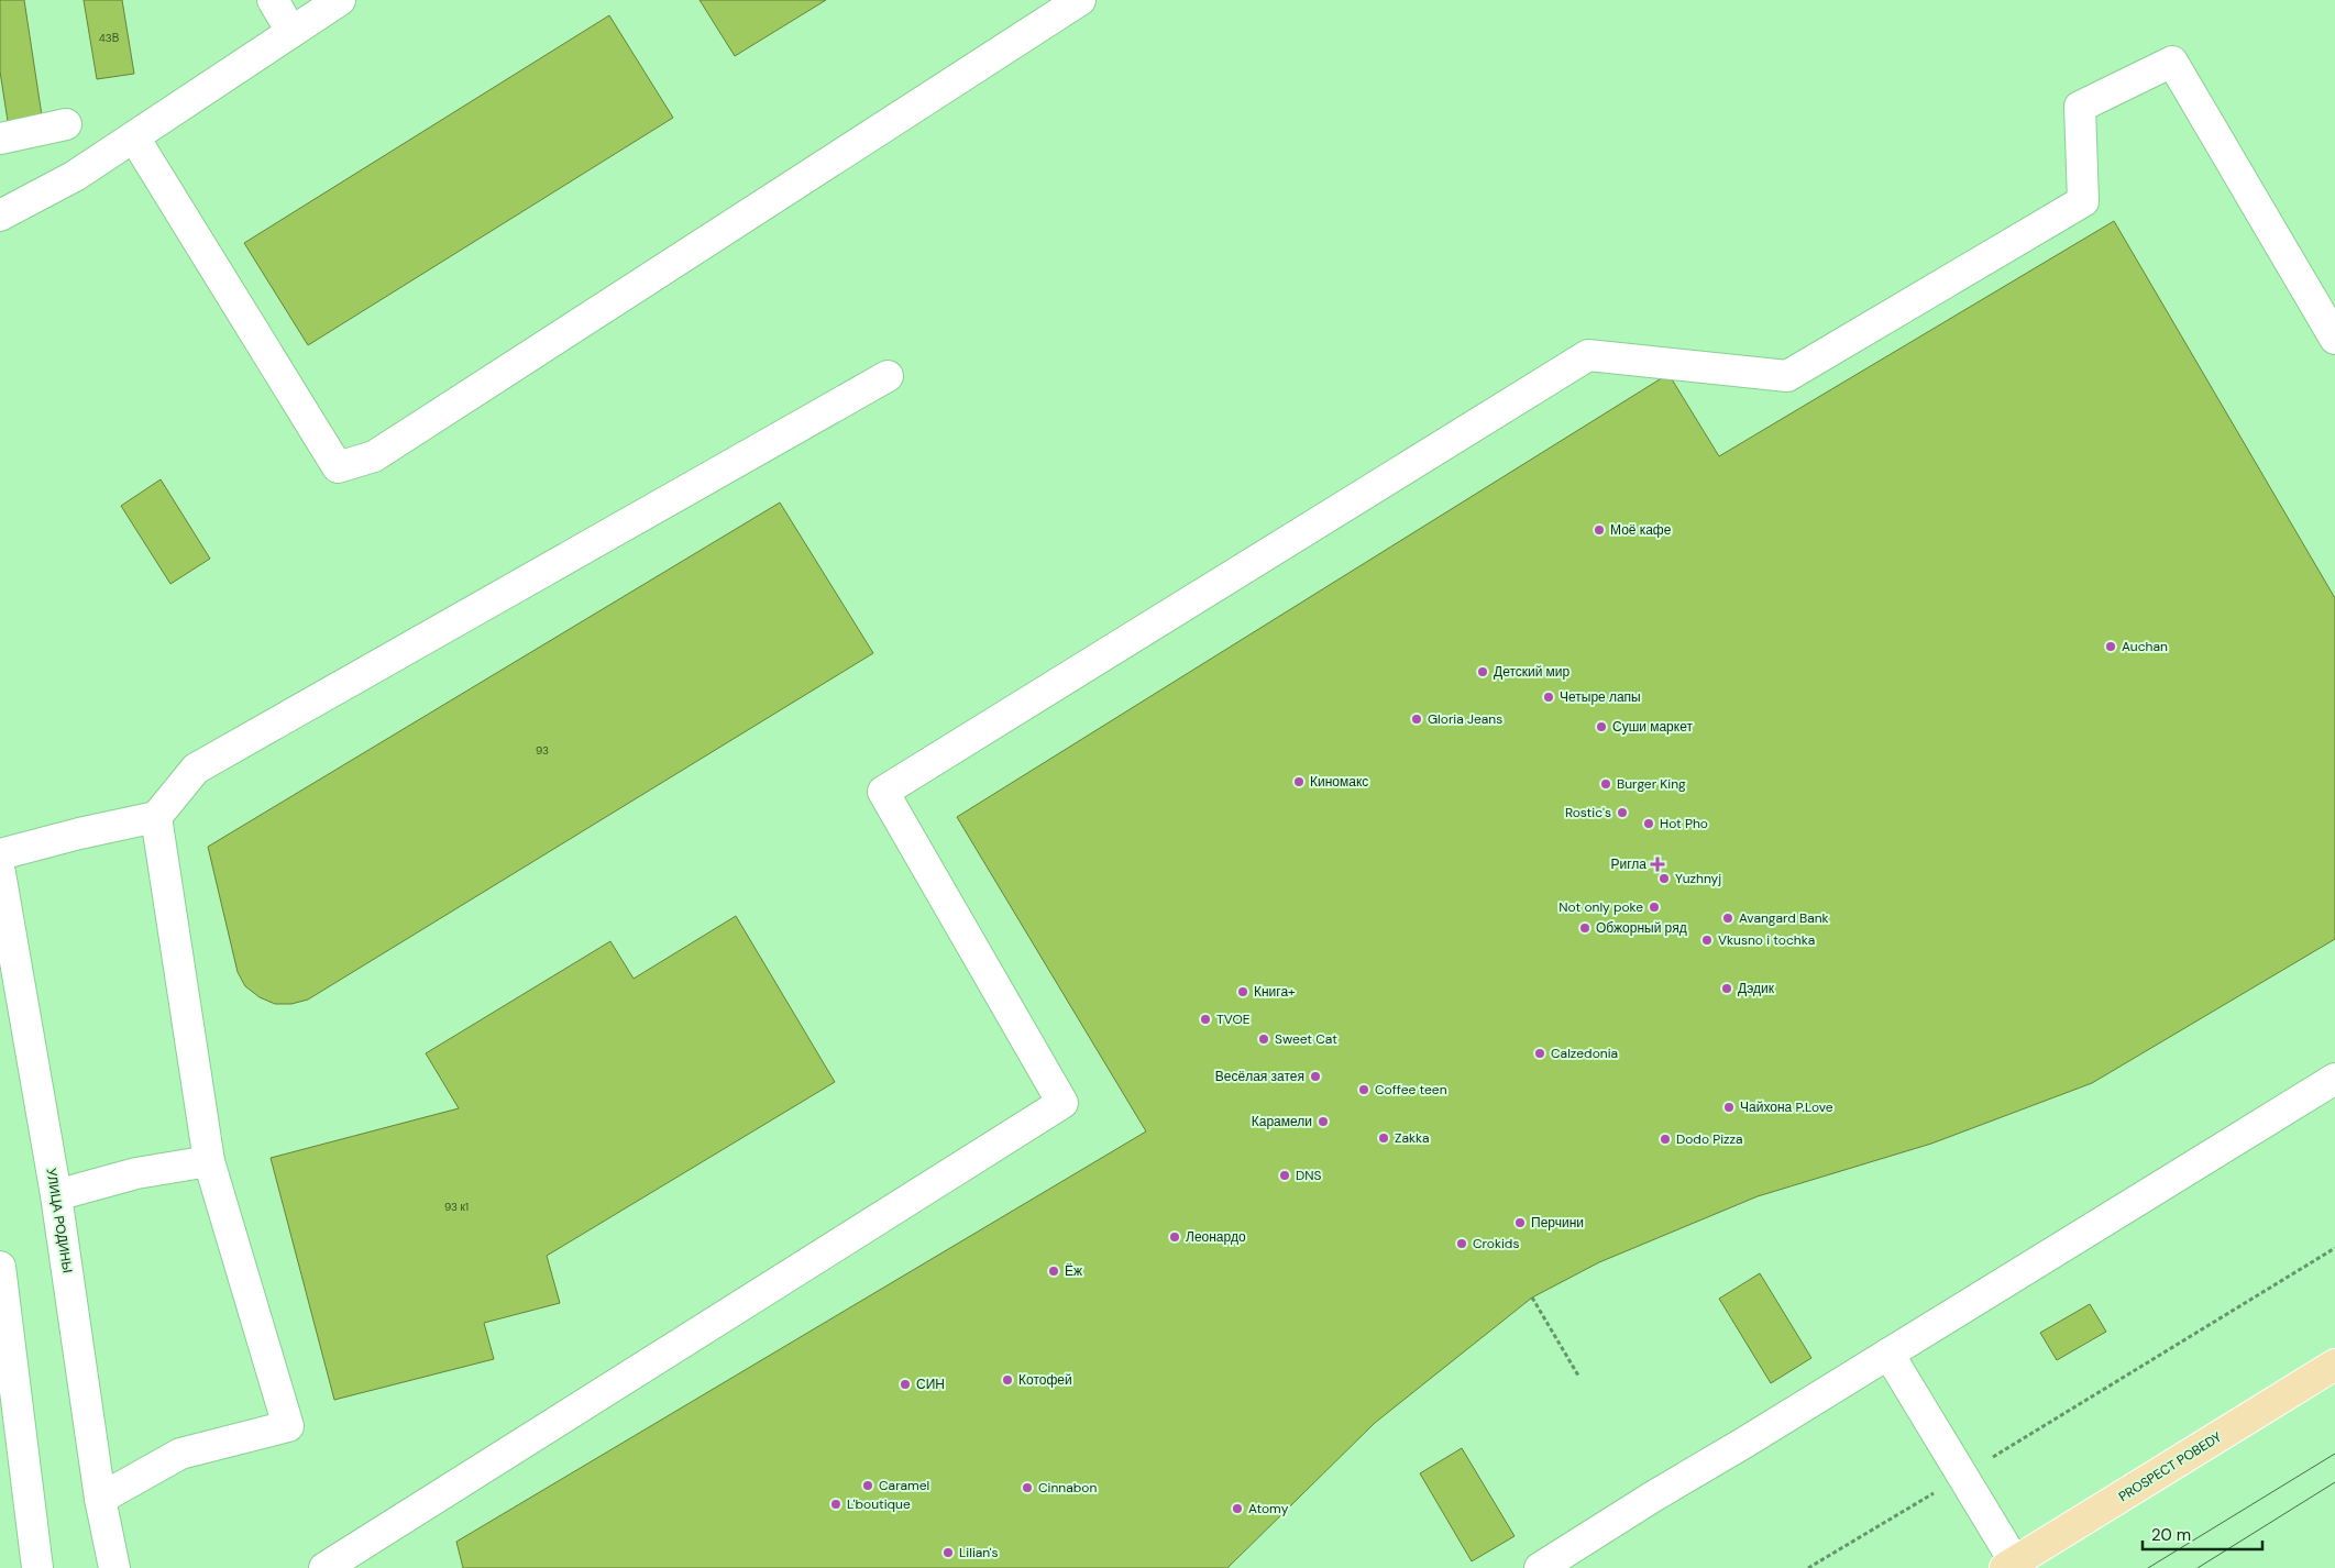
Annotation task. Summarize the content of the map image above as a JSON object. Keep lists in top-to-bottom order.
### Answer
{
  "streets": {
    "main road": ["PROSPECT POBEDY"],
    "street": ["УЛИЦА РОДИНЫ"]
  },
  "places": {
    "other": [
      "Моё кафе",
      "Auchan",
      "Детский мир",
      "Четыре лапы",
      "Gloria Jeans",
      "Суши маркет",
      "Киномакс",
      "Burger King",
      "Rostic's",
      "Hot Pho",
      "Yuzhnyj",
      "Not only poke",
      "Avangard Bank",
      "Обжорный ряд",
      "Vkusno i tochka",
      "Дэдик",
      "Книга+",
      "TVOE",
      "Sweet Cat",
      "Calzedonia",
      "Весёлая затея",
      "Coffee teen",
      "Чайхона P.Love",
      "Карамели",
      "Zakka",
      "Dodo Pizza",
      "DNS",
      "Перчини",
      "Леонардо",
      "Crokids",
      "Ёж",
      "Котофей",
      "СИН",
      "Caramel",
      "Cinnabon",
      "L'boutique",
      "Atomy",
      "Lilian's"
    ],
    "health": ["Ригла"]
  },
  "house_numbers": ["43В", "93", "93 к1"],
  "scale_bar": "20 m"
}
